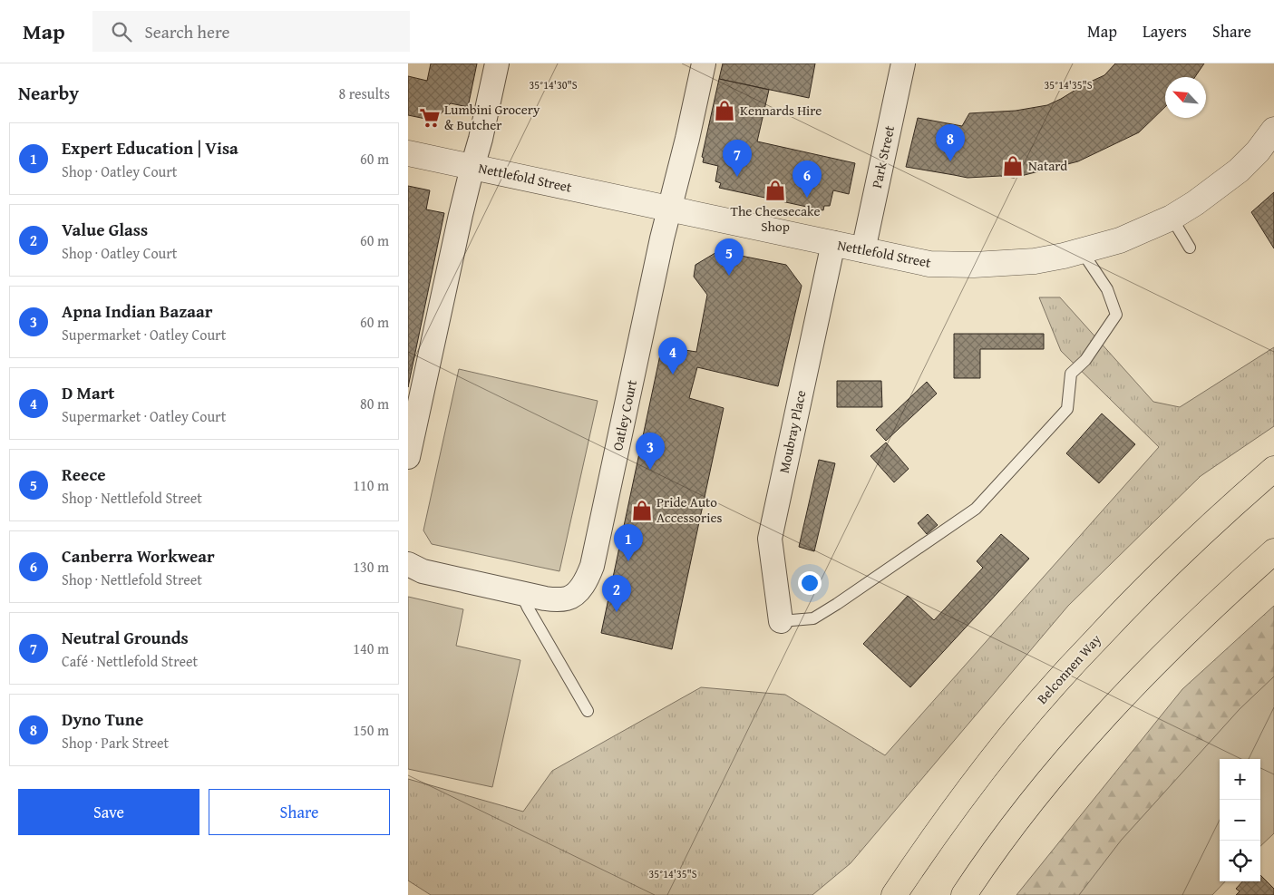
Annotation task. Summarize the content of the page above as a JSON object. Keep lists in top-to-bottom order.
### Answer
{
  "streets": {
    "main road": ["Belconnen Way"],
    "street": [
      "Park Street",
      "Nettlefold Street",
      "Oatley Court",
      "Moubray Place"
    ]
  },
  "crossings": [
    ["Park Street", "Nettlefold Street"],
    ["Nettlefold Street", "Oatley Court"],
    ["Nettlefold Street", "Moubray Place"]
  ],
  "places": {
    "shop": [
      "Kennards Hire",
      "Natard",
      "The Cheesecake Shop",
      "Pride Auto Accessories"
    ],
    "supermarket": ["Lumbini Grocery & Butcher"]
  },
  "north": "top left",
  "page": {
    "header": "Map",
    "search": "Search here",
    "nav": ["Map", "Layers", "Share"],
    "heading": ["Nearby", "8 results"],
    "list": [
      {
        "mark": "1",
        "name": "Expert Education | Visa",
        "note": "Shop · Oatley Court",
        "value": "60 m"
      },
      {
        "mark": "2",
        "name": "Value Glass",
        "note": "Shop · Oatley Court",
        "value": "60 m"
      },
      {
        "mark": "3",
        "name": "Apna Indian Bazaar",
        "note": "Supermarket · Oatley Court",
        "value": "60 m"
      },
      {
        "mark": "4",
        "name": "D Mart",
        "note": "Supermarket · Oatley Court",
        "value": "80 m"
      },
      {
        "mark": "5",
        "name": "Reece",
        "note": "Shop · Nettlefold Street",
        "value": "110 m"
      },
      {
        "mark": "6",
        "name": "Canberra Workwear",
        "note": "Shop · Nettlefold Street",
        "value": "130 m"
      },
      {
        "mark": "7",
        "name": "Neutral Grounds",
        "note": "Café · Nettlefold Street",
        "value": "140 m"
      },
      {
        "mark": "8",
        "name": "Dyno Tune",
        "note": "Shop · Park Street",
        "value": "150 m"
      }
    ],
    "pins": [
      "8",
      "7",
      "6",
      "5",
      "4",
      "3",
      "1",
      "2"
    ],
    "map_buttons": ["+", "−"],
    "buttons": ["Save", "Share"]
  },
  "coordinates": ["35°14'30\"S", "35°14'35\"S"]
}
